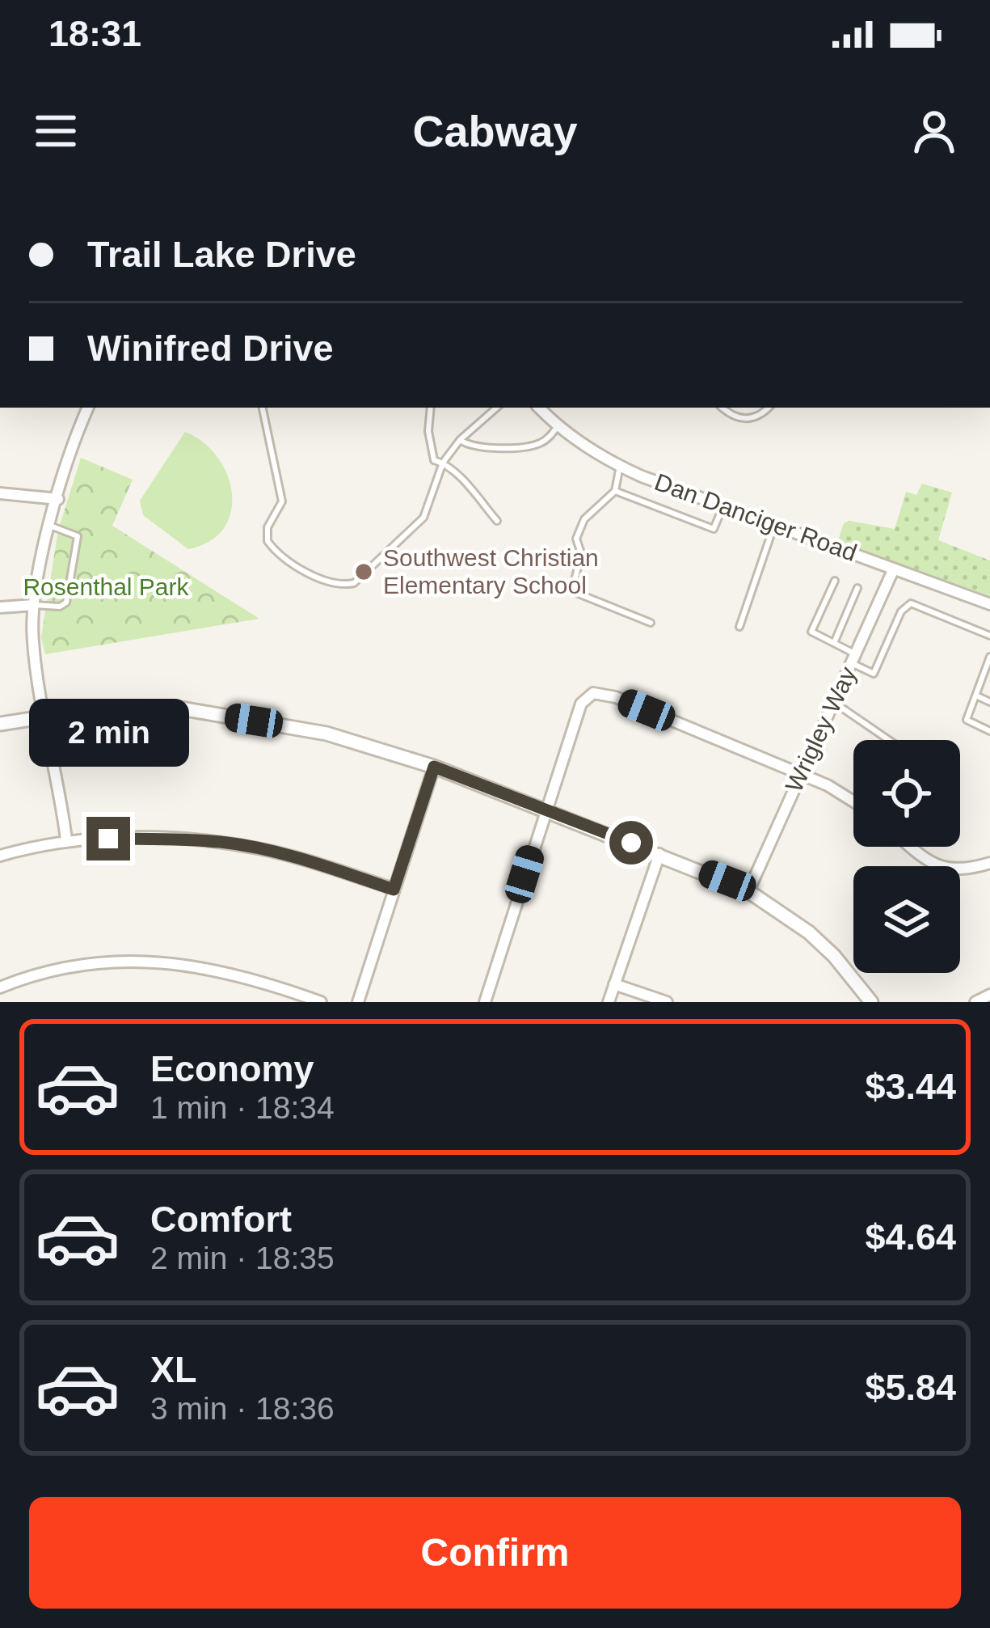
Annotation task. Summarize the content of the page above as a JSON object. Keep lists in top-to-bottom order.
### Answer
{
  "streets": {
    "street": ["Dan Danciger Road", "Wrigley Way"]
  },
  "crossings": [
    ["Dan Danciger Road", "Wrigley Way"]
  ],
  "parks": ["Rosenthal Park"],
  "places": ["Southwest Christian Elementary School"],
  "page": {
    "status": "18:31",
    "header": "Cabway",
    "banner": ["Trail Lake Drive", "Winifred Drive"],
    "bubble": "2 min",
    "list": [
      {
        "name": "Economy",
        "note": "1 min · 18:34",
        "value": "$3.44"
      },
      {
        "name": "Comfort",
        "note": "2 min · 18:35",
        "value": "$4.64"
      },
      {
        "name": "XL",
        "note": "3 min · 18:36",
        "value": "$5.84"
      }
    ],
    "buttons": "Confirm"
  }
}
